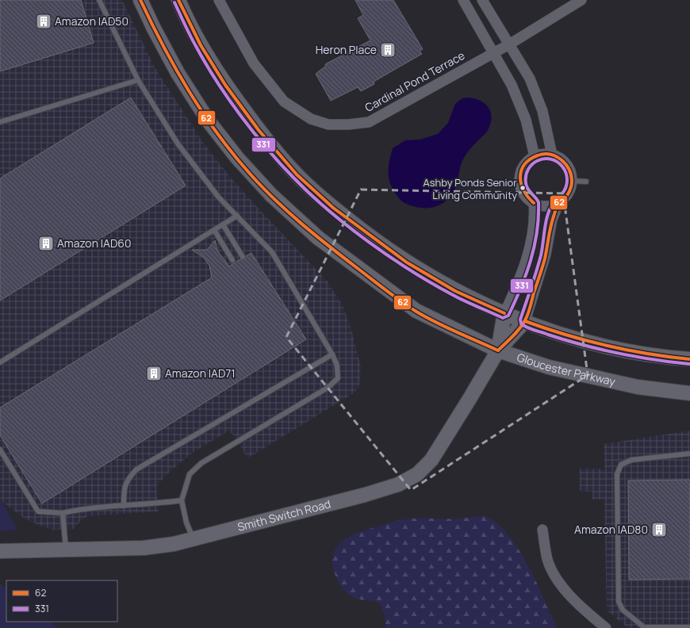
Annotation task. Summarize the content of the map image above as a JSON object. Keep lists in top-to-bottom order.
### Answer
{
  "streets": {
    "main road": ["Gloucester Parkway", "Smith Switch Road"],
    "street": ["Cardinal Pond Terrace"]
  },
  "crossings": [
    ["Gloucester Parkway", "Smith Switch Road"]
  ],
  "places": {
    "building": [
      "Amazon IAD50",
      "Heron Place",
      "Amazon IAD60",
      "Amazon IAD71",
      "Amazon IAD80"
    ],
    "other": ["Ashby Ponds Senior Living Community"]
  },
  "lines": ["transit line 62", "transit line 331"],
  "legend": ["62", "331"]
}
